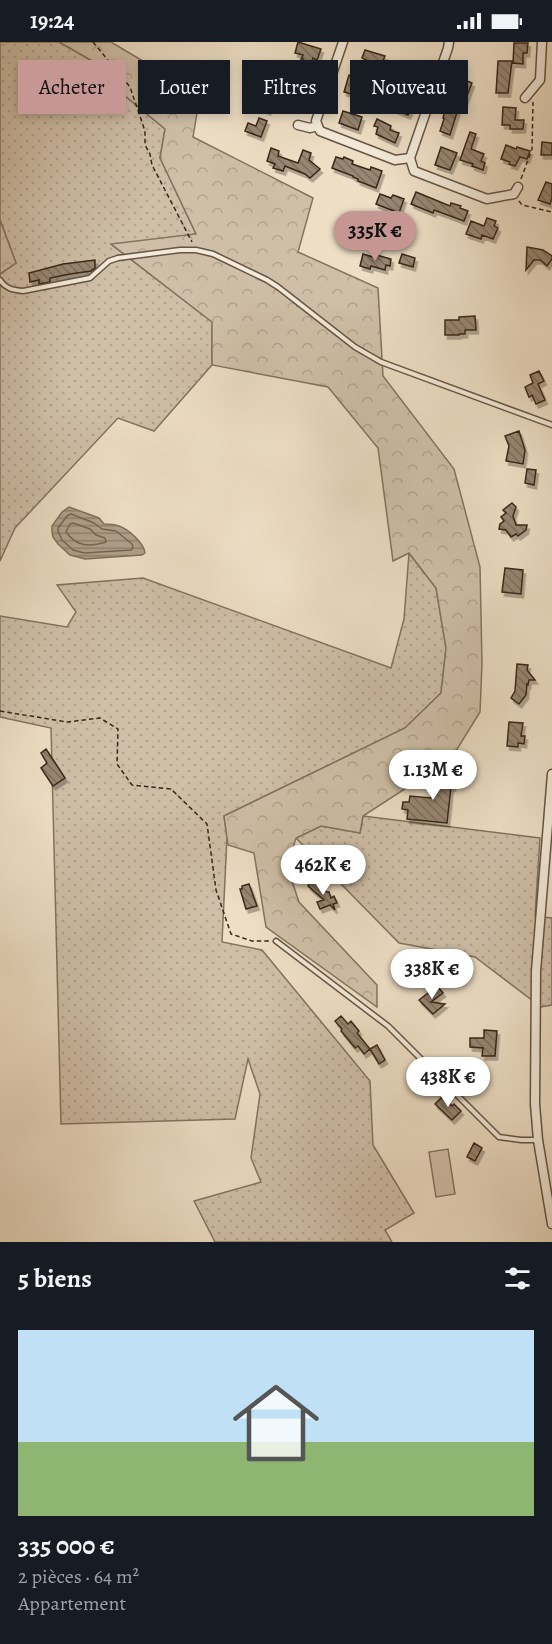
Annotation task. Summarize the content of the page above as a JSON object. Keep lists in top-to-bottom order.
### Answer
{
  "page": {
    "status": "19:24",
    "chip": [
      "Acheter",
      "Louer",
      "Filtres",
      "Nouveau"
    ],
    "price": [
      "335K €",
      "1.13M €",
      "462K €",
      "338K €",
      "438K €"
    ],
    "heading": "5 biens",
    "list": [
      {
        "name": "335 000 €",
        "note": "2 pièces · 64 m² · Appartement"
      }
    ]
  }
}
